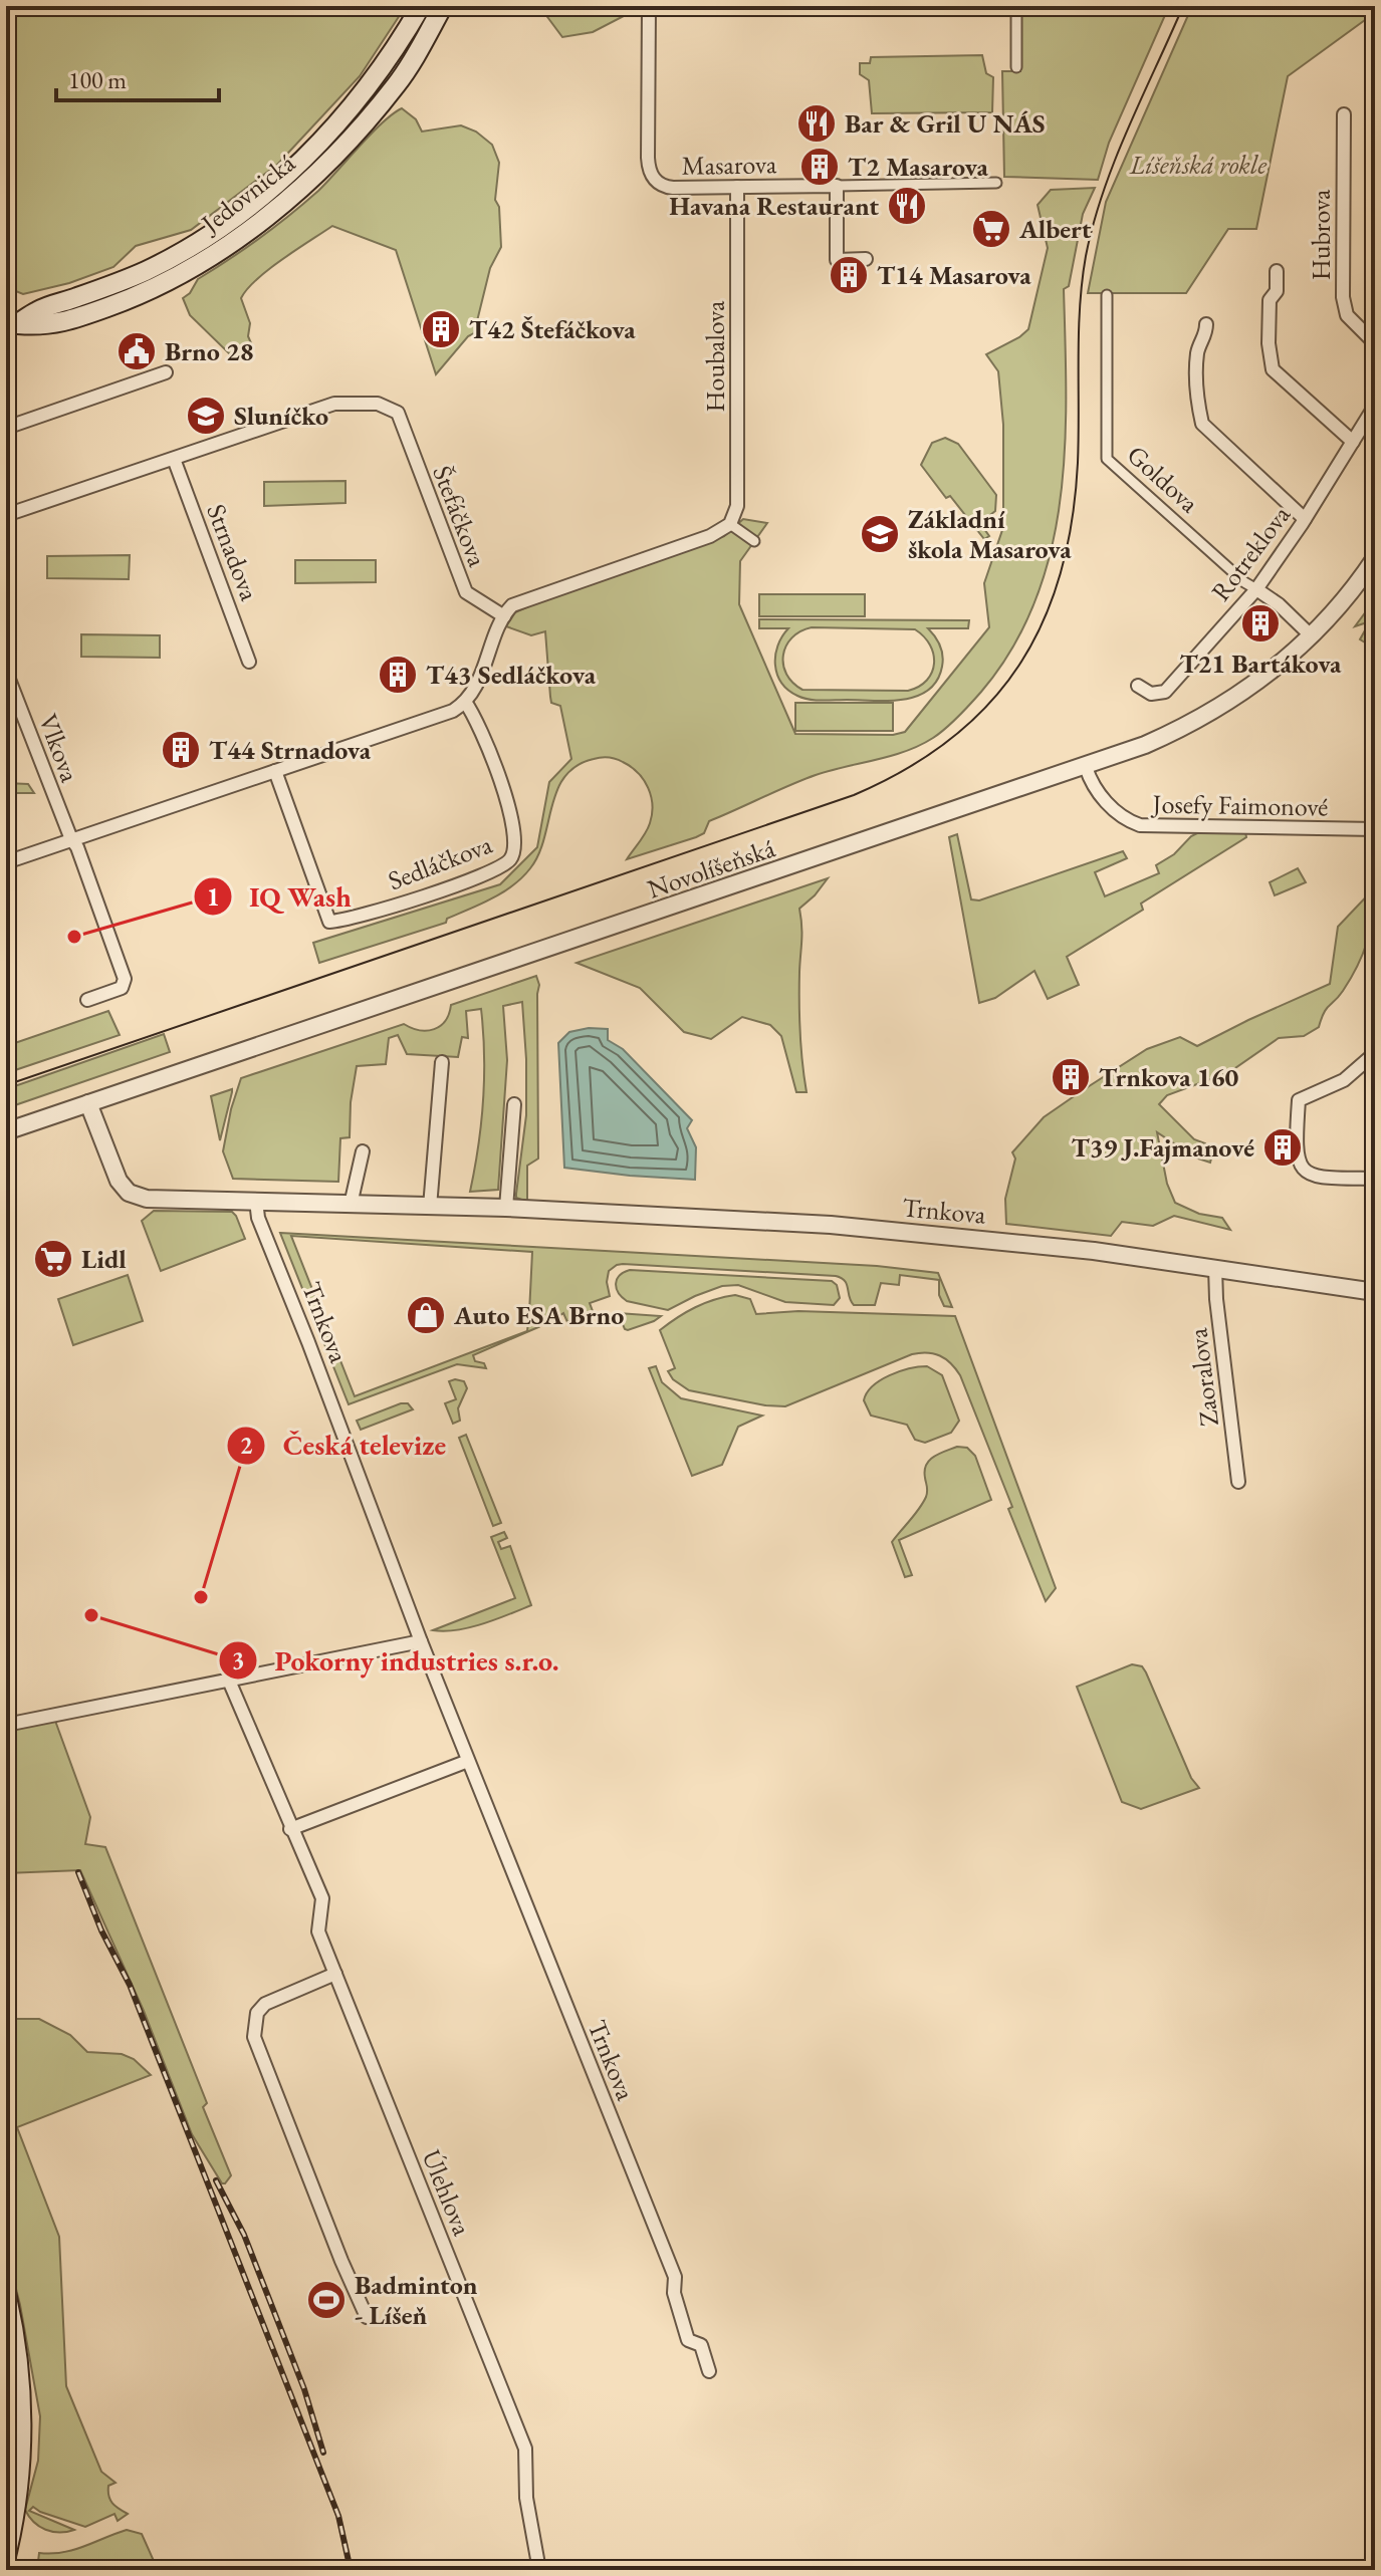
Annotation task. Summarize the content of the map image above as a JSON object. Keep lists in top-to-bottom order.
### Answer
{
  "streets": {
    "main road": ["Jedovnická"],
    "street": [
      "Masarova",
      "Hubrova",
      "Houbalova",
      "Goldova",
      "Štefáčkova",
      "Strnadova",
      "Rotreklova",
      "Vlkova",
      "Josefy Faimonové",
      "Sedláčkova",
      "Novolíšeňská",
      "Trnkova",
      "Zaoralova",
      "Úlehlova"
    ]
  },
  "crossings": [
    ["Masarova", "Houbalova"],
    ["Goldova", "Rotreklova"],
    ["Goldova", "Novolíšeňská"],
    ["Štefáčkova", "Strnadova"],
    ["Josefy Faimonové", "Novolíšeňská"],
    ["Novolíšeňská", "Trnkova"],
    ["Trnkova", "Zaoralova"]
  ],
  "parks": ["Líšeňská rokle"],
  "places": {
    "restaurant": ["Bar & Gril U NÁS", "Havana Restaurant"],
    "building": [
      "T2 Masarova",
      "T14 Masarova",
      "T42 Štefáčkova",
      "T21 Bartákova",
      "T43 Sedláčkova",
      "T44 Strnadova",
      "Trnkova 160",
      "T39 J.Fajmanové"
    ],
    "supermarket": ["Albert", "Lidl"],
    "public building": ["Brno 28"],
    "school or university": ["Sluníčko", "Základní škola Masarova"],
    "other": ["IQ Wash", "Česká televize", "Pokorny industries s.r.o."],
    "shop": ["Auto ESA Brno"],
    "sports": ["Badminton - Líšeň"]
  },
  "scale_bar": "100 m"
}
